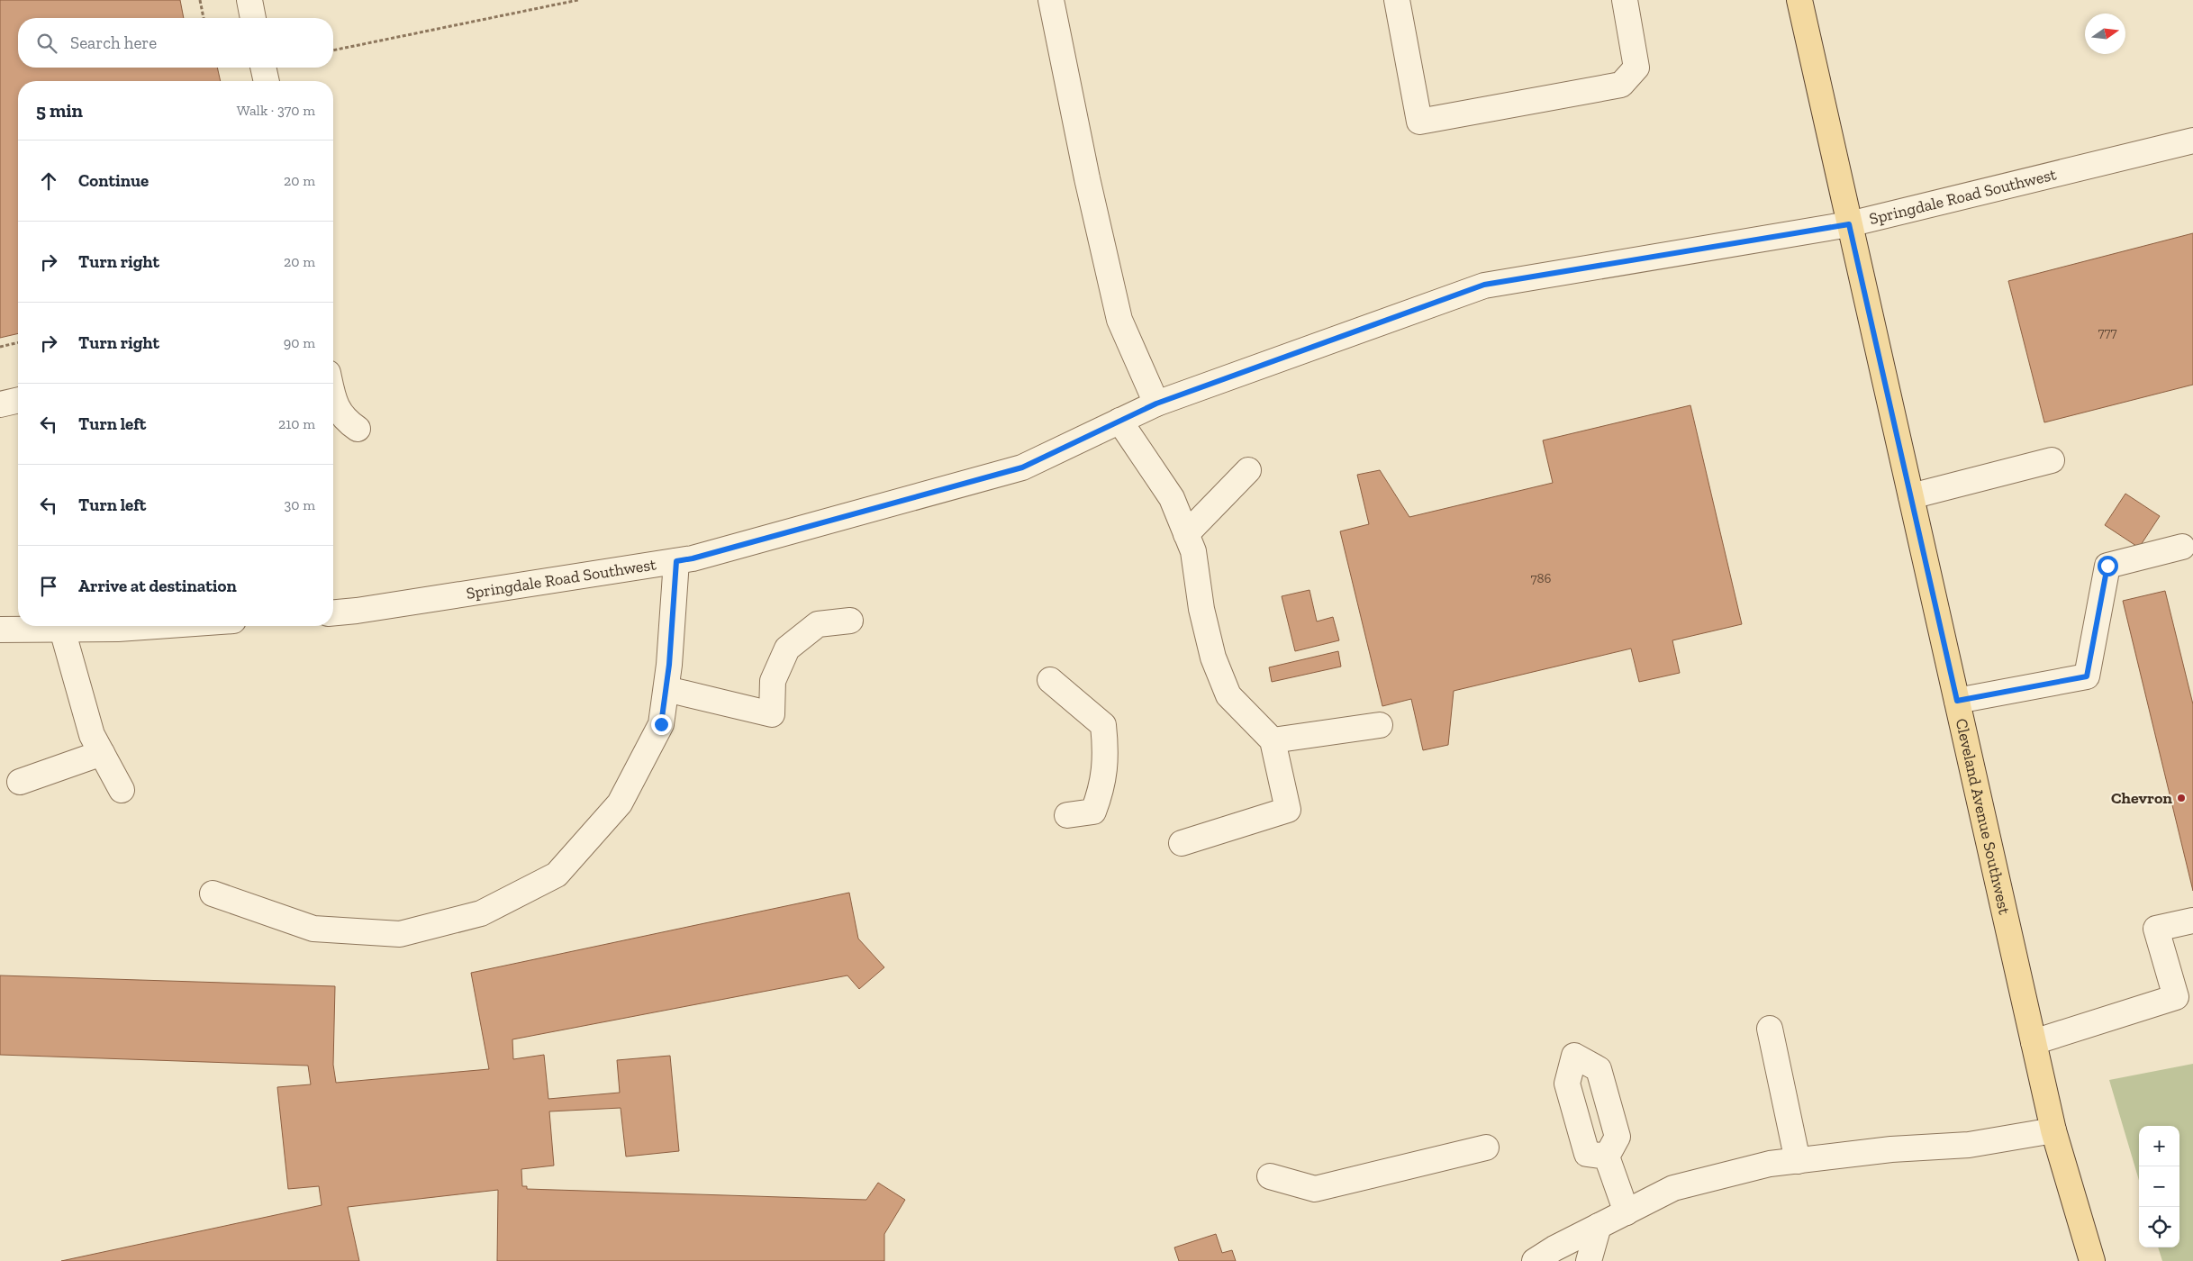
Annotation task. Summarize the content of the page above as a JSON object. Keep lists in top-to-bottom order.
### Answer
{
  "streets": {
    "main road": ["Cleveland Avenue Southwest"],
    "street": ["Springdale Road Southwest"]
  },
  "crossings": [
    ["Springdale Road Southwest", "Cleveland Avenue Southwest"]
  ],
  "places": ["Chevron"],
  "house_numbers": ["777", "786"],
  "north": "right",
  "page": {
    "search": "Search here",
    "heading": ["5 min", "Walk · 370 m"],
    "list": [
      ["Continue", "20 m"],
      ["Turn right", "20 m"],
      ["Turn right", "90 m"],
      ["Turn left", "210 m"],
      ["Turn left", "30 m"],
      "Arrive at destination"
    ],
    "map_buttons": ["+", "−"]
  }
}
